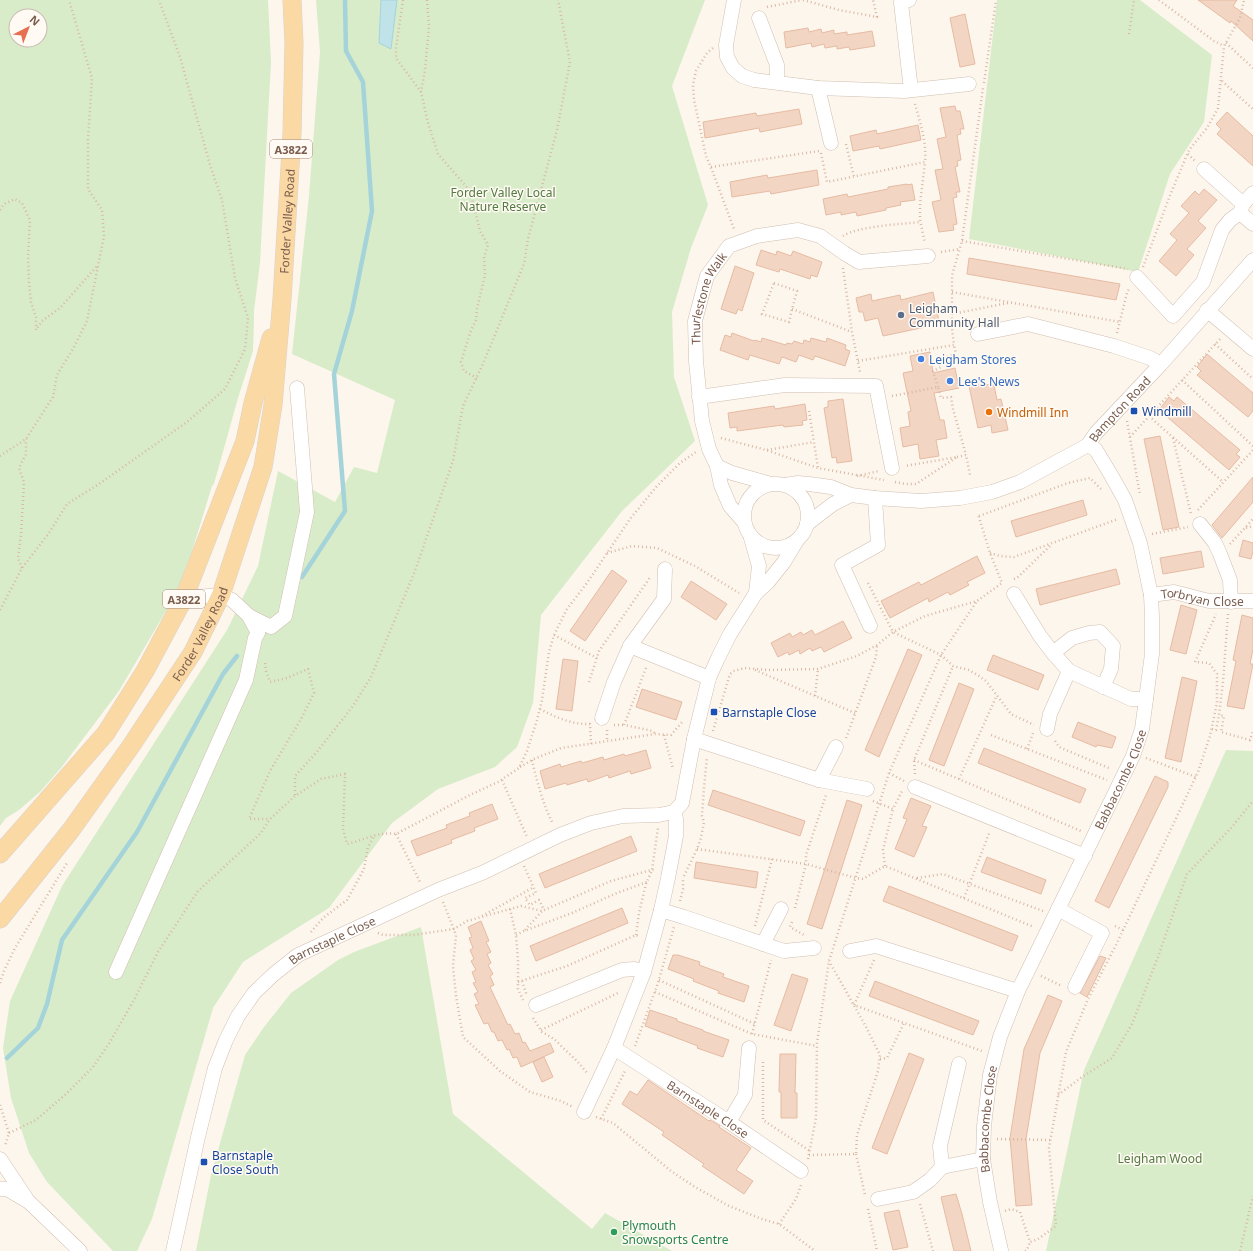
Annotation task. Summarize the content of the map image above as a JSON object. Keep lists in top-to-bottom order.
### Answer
{
  "streets": {
    "main road": ["A3822", "Forder Valley Road"],
    "street": [
      "Thurlestone Walk",
      "Bampton Road",
      "Torbryan Close",
      "Babbacombe Close",
      "Barnstaple Close"
    ]
  },
  "crossings": [
    ["Thurlestone Walk", "Bampton Road"],
    ["Bampton Road", "Babbacombe Close"],
    ["Torbryan Close", "Babbacombe Close"]
  ],
  "parks": ["Forder Valley Local Nature Reserve", "Leigham Wood"],
  "places": {
    "other": [
      "Leigham Community Hall",
      "Leigham Stores",
      "Lee's News",
      "Windmill Inn",
      "Plymouth Snowsports Centre"
    ],
    "transit": ["Windmill", "Barnstaple Close", "Barnstaple Close South"]
  },
  "north": "top right"
}
